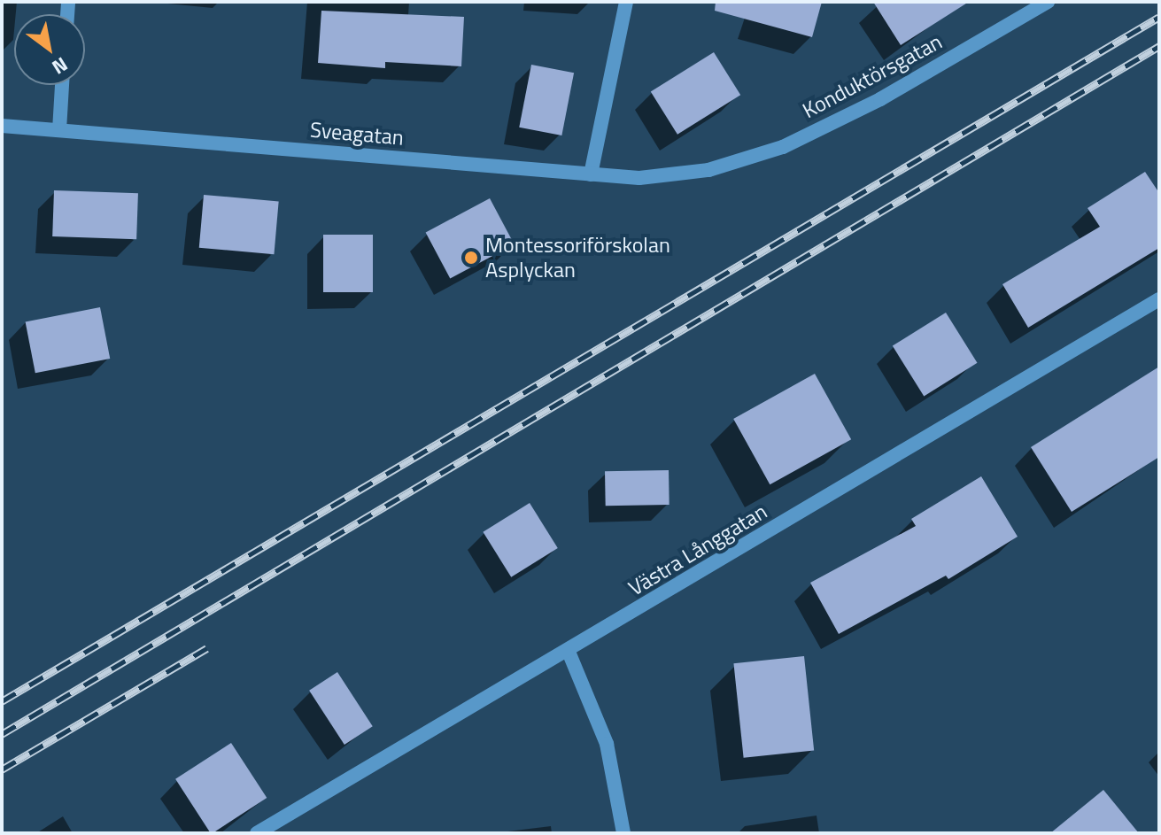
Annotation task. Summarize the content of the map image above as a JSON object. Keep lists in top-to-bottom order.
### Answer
{
  "streets": {
    "street": ["Konduktörsgatan", "Sveagatan", "Västra Långgatan"]
  },
  "crossings": [
    ["Konduktörsgatan", "Sveagatan"]
  ],
  "places": ["Montessoriförskolan Asplyckan"],
  "north": "bottom right"
}
